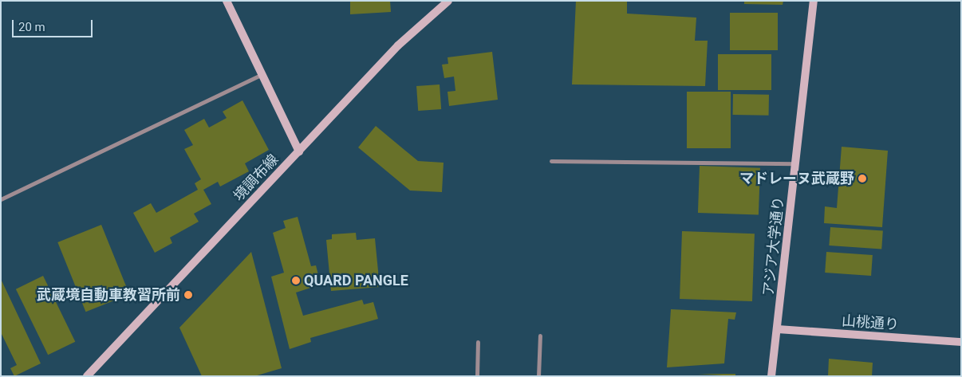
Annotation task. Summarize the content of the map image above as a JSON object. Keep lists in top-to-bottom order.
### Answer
{
  "streets": {
    "street": ["境調布線", "アジア大学通り", "山桃通り"]
  },
  "crossings": [
    ["アジア大学通り", "山桃通り"]
  ],
  "places": ["マドレーヌ武蔵野", "QUARD PANGLE", "武蔵境自動車教習所前"],
  "scale_bar": "20 m"
}
